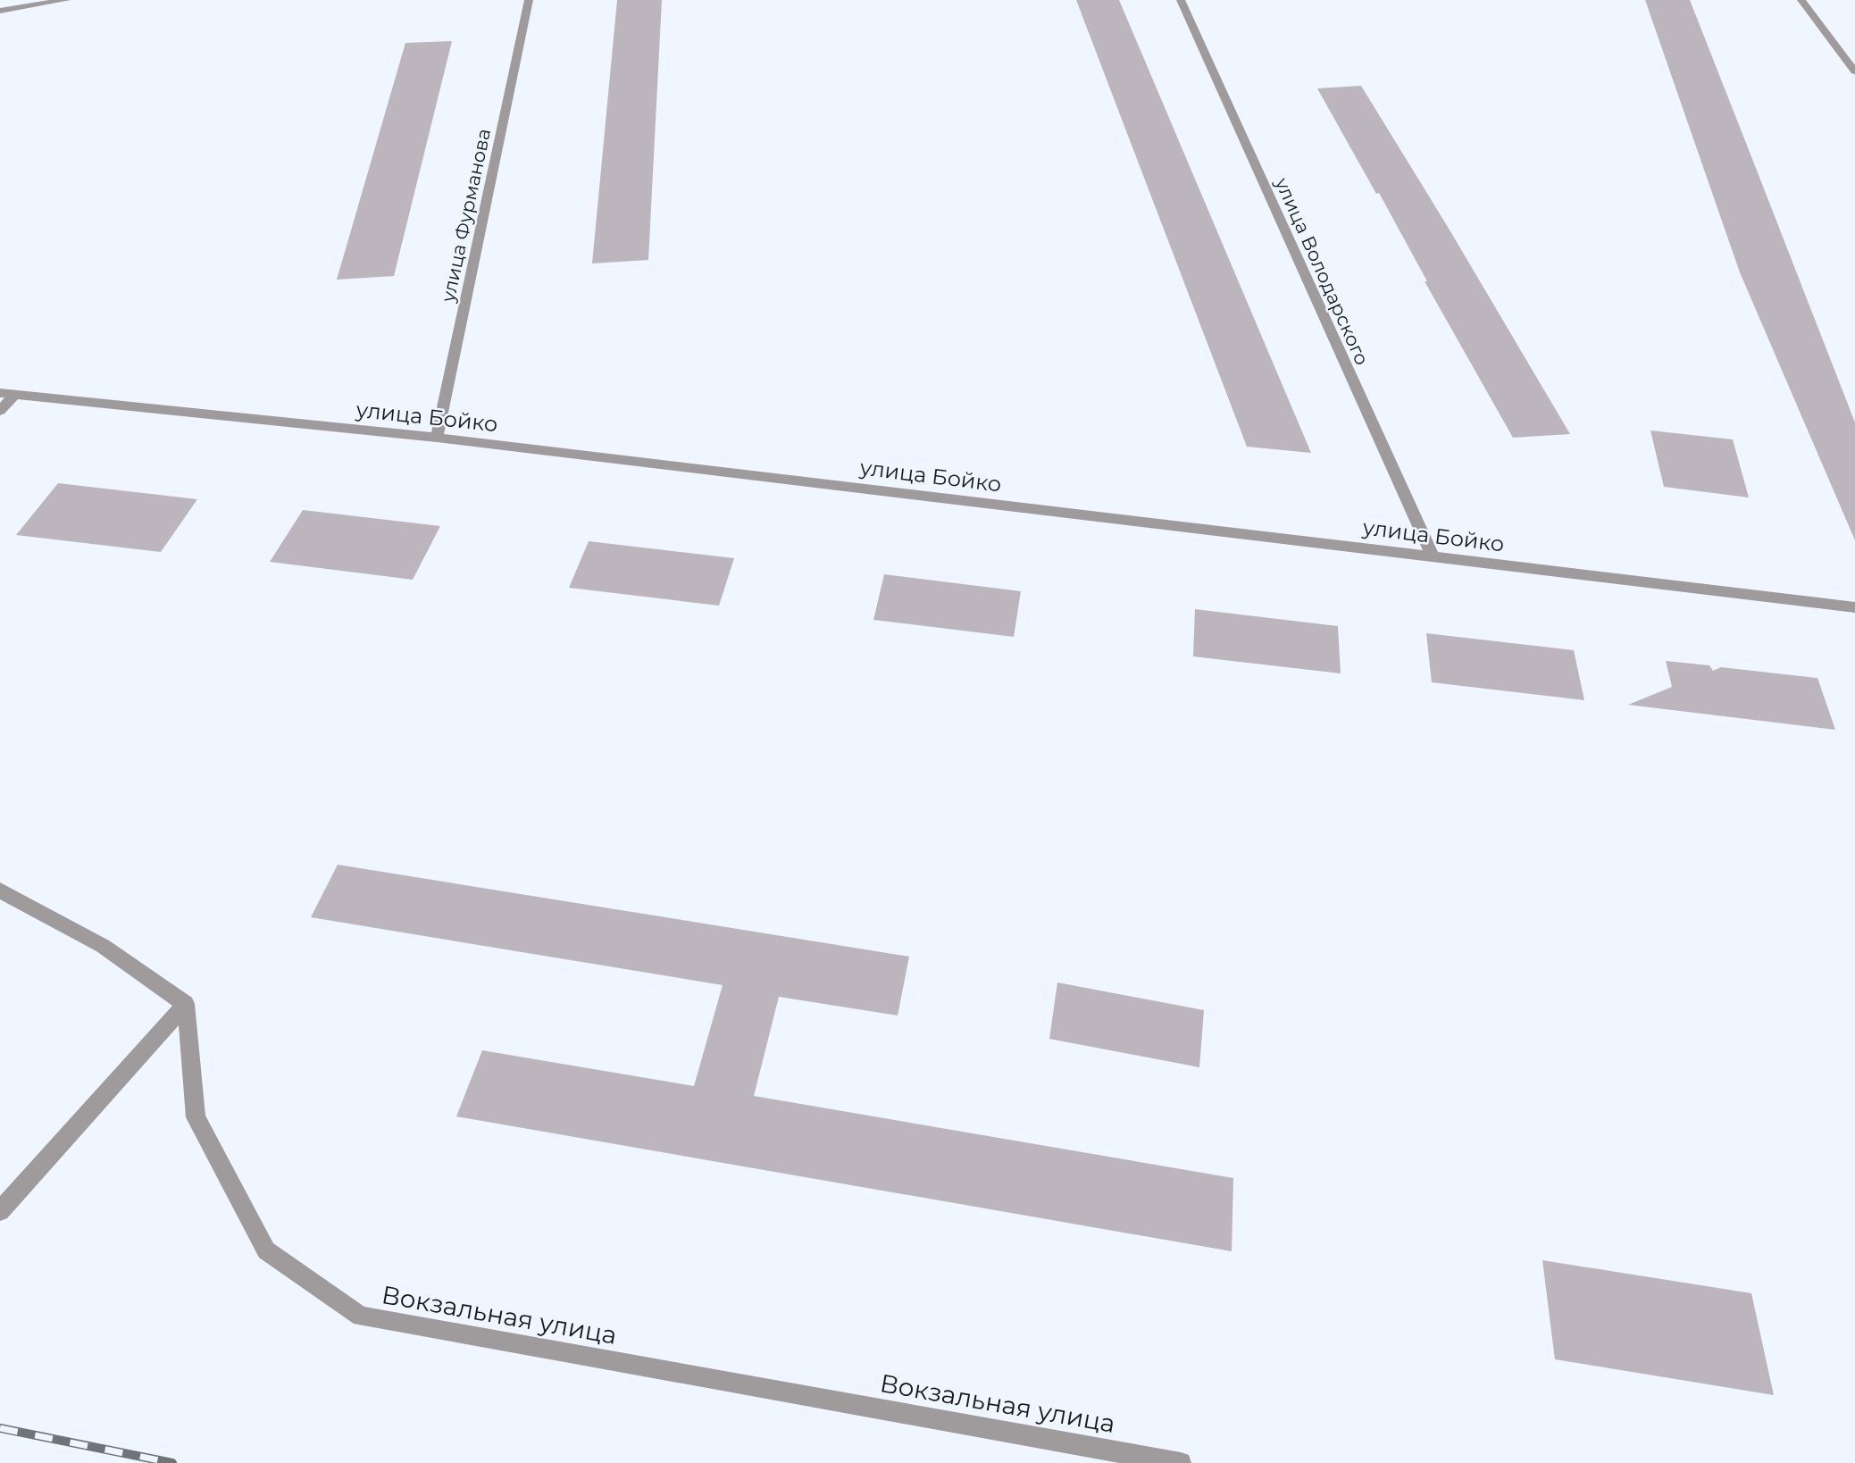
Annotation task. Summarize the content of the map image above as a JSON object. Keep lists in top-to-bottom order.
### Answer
{
  "streets": {
    "street": [
      "улица Фурманова",
      "улица Володарского",
      "улица Бойко",
      "Вокзальная улица"
    ]
  },
  "crossings": [
    ["улица Фурманова", "улица Бойко"],
    ["улица Володарского", "улица Бойко"]
  ]
}
